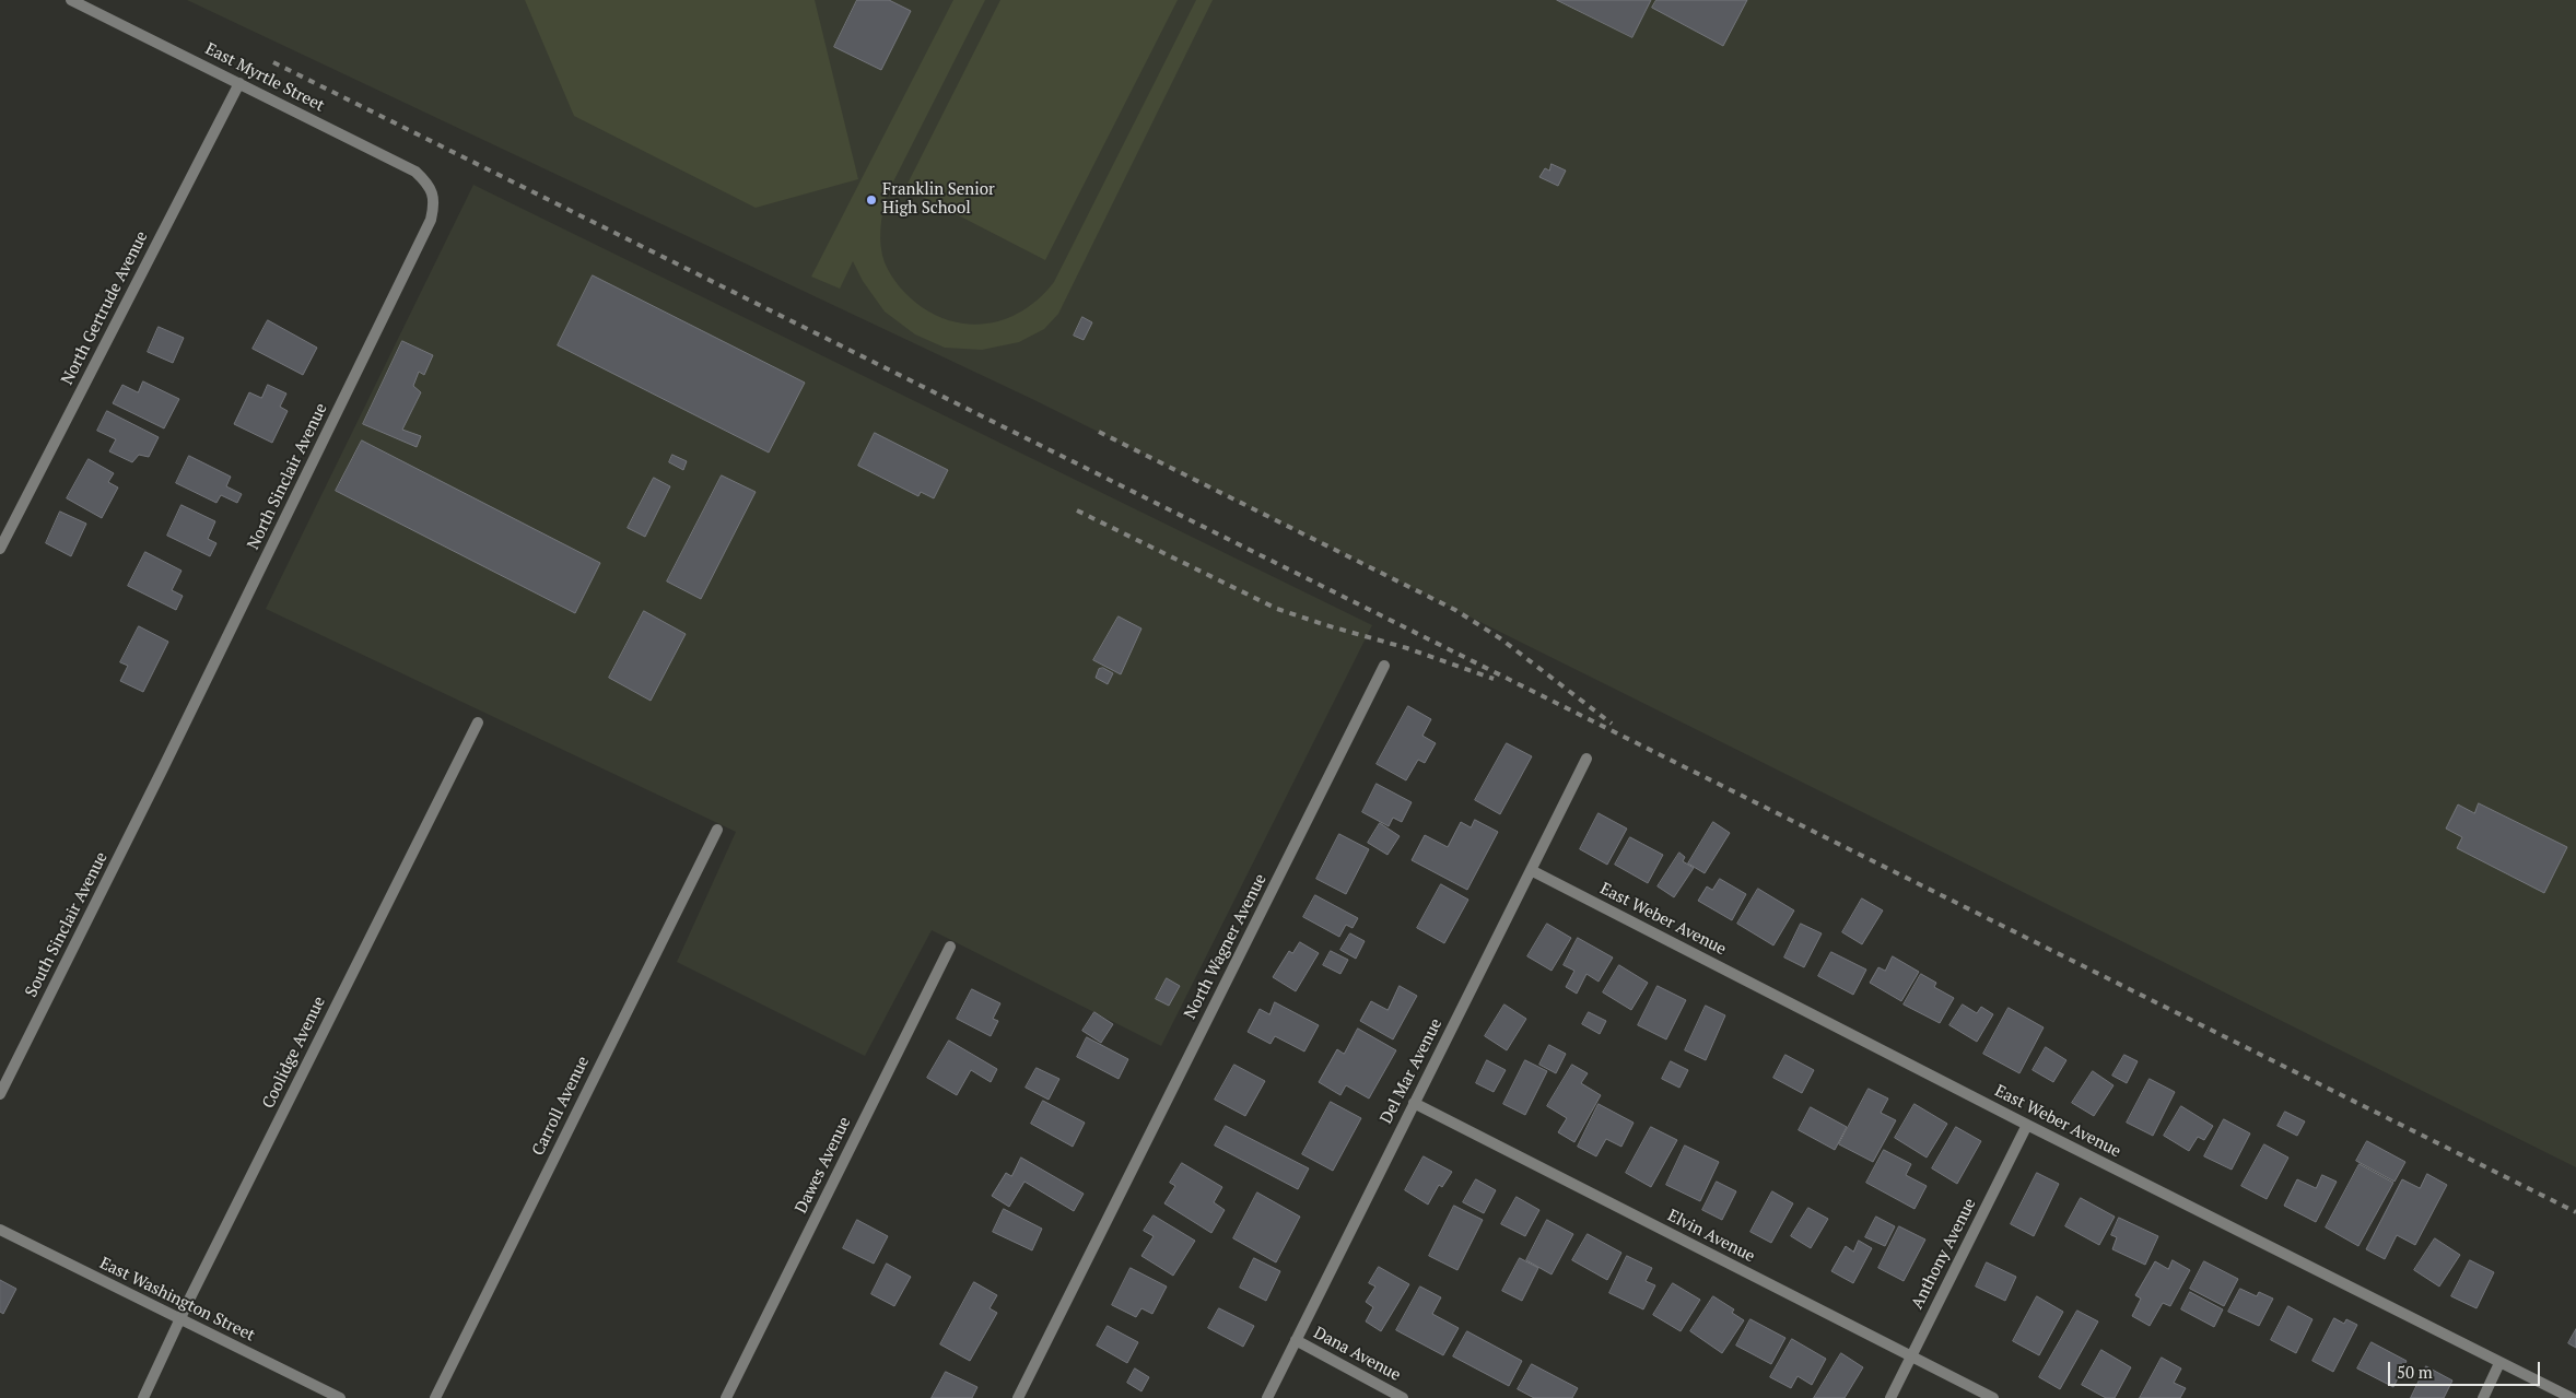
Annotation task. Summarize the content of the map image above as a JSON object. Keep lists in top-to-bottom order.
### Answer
{
  "streets": {
    "street": [
      "East Myrtle Street",
      "North Gertrude Avenue",
      "North Sinclair Avenue",
      "East Weber Avenue",
      "South Sinclair Avenue",
      "North Wagner Avenue",
      "Coolidge Avenue",
      "Del Mar Avenue",
      "Carroll Avenue",
      "Dawes Avenue",
      "Elvin Avenue",
      "Anthony Avenue",
      "East Washington Street",
      "Dana Avenue"
    ]
  },
  "crossings": [
    ["East Myrtle Street", "North Gertrude Avenue"],
    ["East Myrtle Street", "North Sinclair Avenue"],
    ["North Sinclair Avenue", "South Sinclair Avenue"],
    ["East Weber Avenue", "Del Mar Avenue"],
    ["East Weber Avenue", "Anthony Avenue"],
    ["Coolidge Avenue", "East Washington Street"],
    ["Del Mar Avenue", "Elvin Avenue"],
    ["Del Mar Avenue", "Dana Avenue"],
    ["Elvin Avenue", "Anthony Avenue"]
  ],
  "places": ["Franklin Senior High School"],
  "scale_bar": "50 m"
}
